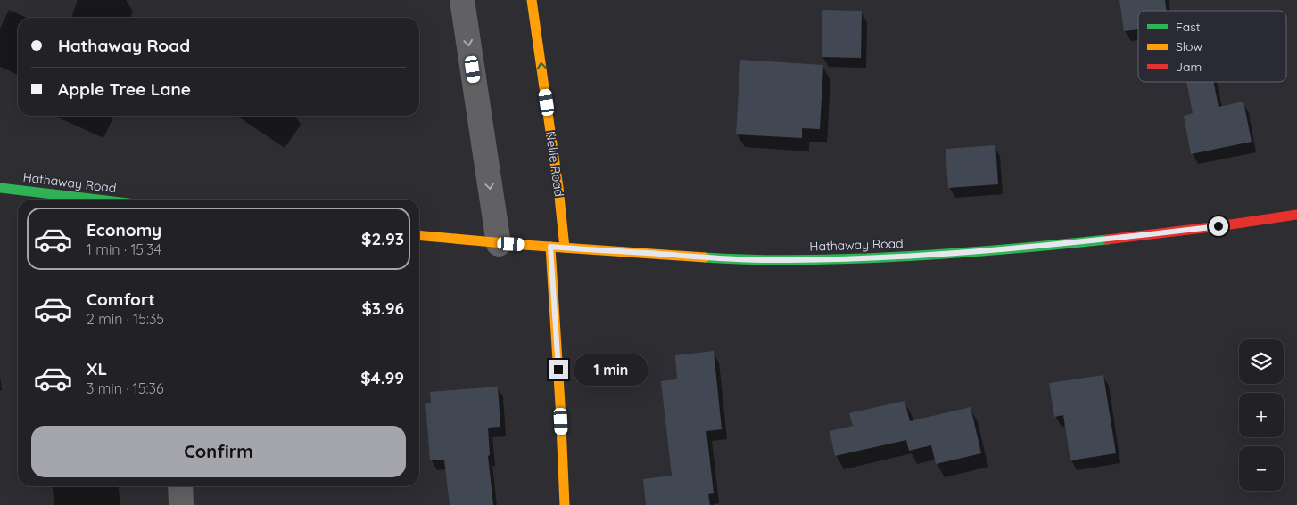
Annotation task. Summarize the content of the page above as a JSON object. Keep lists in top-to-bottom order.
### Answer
{
  "streets": {
    "main road": ["Nellie Road", "Hathaway Road"]
  },
  "crossings": [
    ["Nellie Road", "Hathaway Road"]
  ],
  "one_way": ["Nellie Road"],
  "legend": ["Fast", "Slow", "Jam"],
  "page": {
    "banner": ["Hathaway Road", "Apple Tree Lane"],
    "list": [
      {
        "name": "Economy",
        "note": "1 min · 15:34",
        "value": "$2.93"
      },
      {
        "name": "Comfort",
        "note": "2 min · 15:35",
        "value": "$3.96"
      },
      {
        "name": "XL",
        "note": "3 min · 15:36",
        "value": "$4.99"
      }
    ],
    "map_buttons": ["+", "−"],
    "bubble": "1 min",
    "buttons": "Confirm"
  }
}
